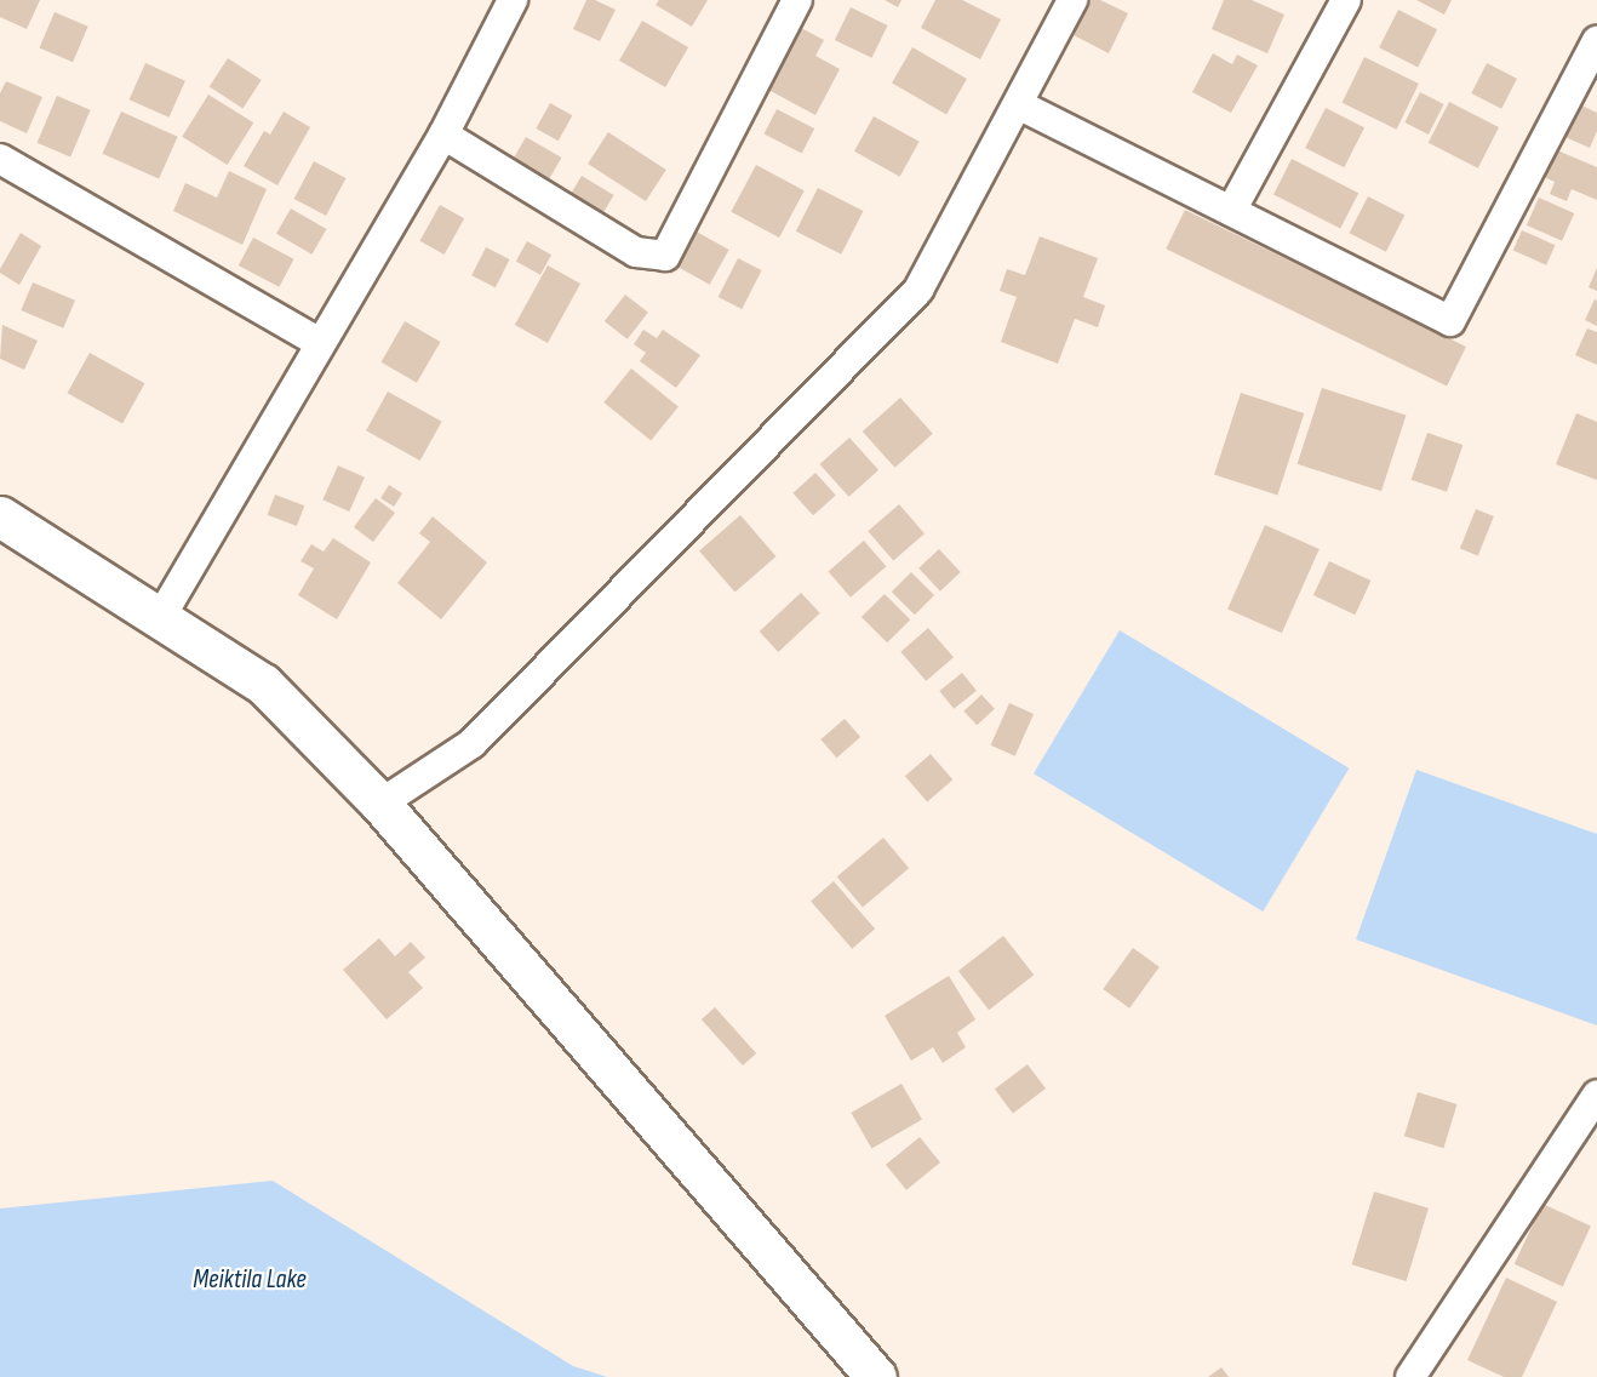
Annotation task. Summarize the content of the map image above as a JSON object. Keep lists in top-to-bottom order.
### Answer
{
  "water": ["Meiktila Lake"]
}
